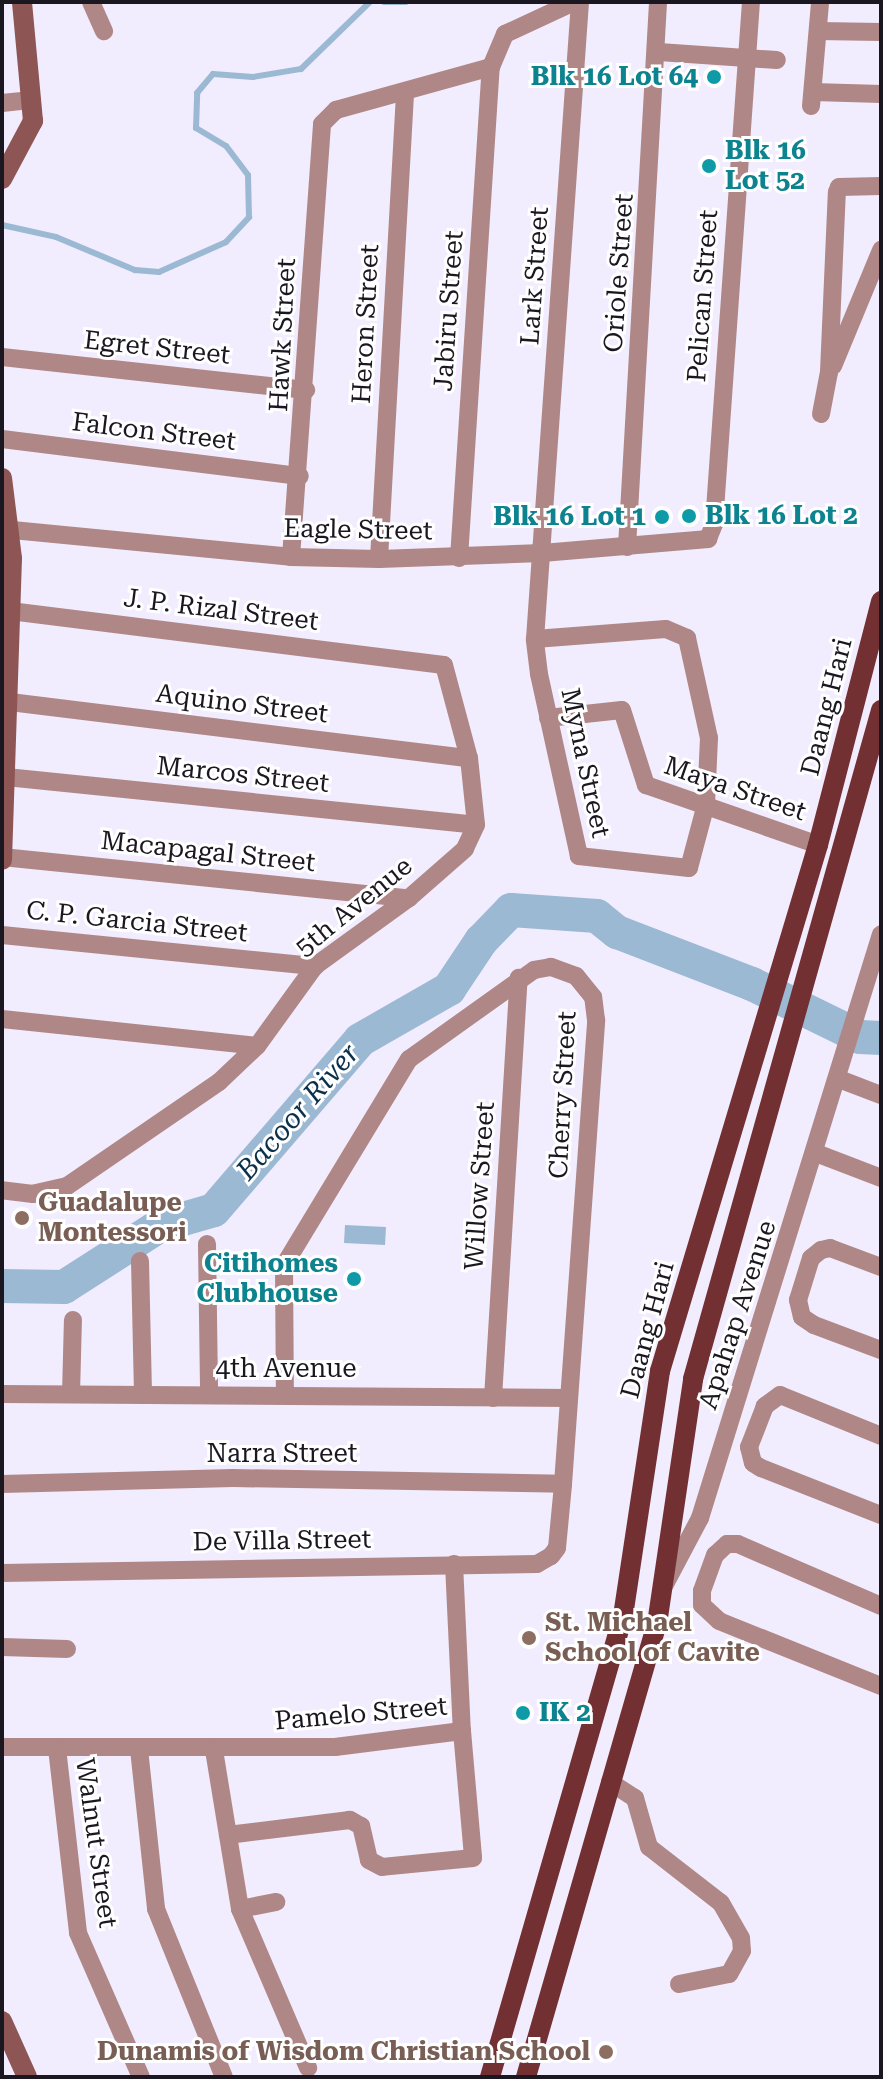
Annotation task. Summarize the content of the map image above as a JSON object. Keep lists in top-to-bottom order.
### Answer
{
  "streets": {
    "main road": ["Daang Hari"],
    "street": [
      "Oriole Street",
      "Lark Street",
      "Pelican Street",
      "Jabiru Street",
      "Heron Street",
      "Hawk Street",
      "Egret Street",
      "Falcon Street",
      "Eagle Street",
      "J. P. Rizal Street",
      "Aquino Street",
      "Myna Street",
      "Marcos Street",
      "Maya Street",
      "Macapagal Street",
      "5th Avenue",
      "C. P. Garcia Street",
      "Cherry Street",
      "Willow Street",
      "Apahap Avenue",
      "4th Avenue",
      "Narra Street",
      "De Villa Street",
      "Pamelo Street",
      "Walnut Street"
    ]
  },
  "crossings": [
    ["Oriole Street", "Eagle Street"],
    ["Lark Street", "Eagle Street"],
    ["Lark Street", "Myna Street"],
    ["Pelican Street", "Eagle Street"],
    ["Jabiru Street", "Eagle Street"],
    ["Heron Street", "Hawk Street"],
    ["Heron Street", "Eagle Street"],
    ["Hawk Street", "Egret Street"],
    ["Hawk Street", "Falcon Street"],
    ["Hawk Street", "Eagle Street"],
    ["Eagle Street", "Myna Street"],
    ["J. P. Rizal Street", "Aquino Street"],
    ["Daang Hari", "Maya Street"],
    ["Daang Hari", "Apahap Avenue"],
    ["Myna Street", "Maya Street"],
    ["Marcos Street", "5th Avenue"],
    ["Macapagal Street", "5th Avenue"],
    ["5th Avenue", "C. P. Garcia Street"],
    ["Cherry Street", "Willow Street"],
    ["Cherry Street", "4th Avenue"],
    ["Cherry Street", "Narra Street"],
    ["Cherry Street", "De Villa Street"],
    ["Willow Street", "4th Avenue"],
    ["Pamelo Street", "Walnut Street"]
  ],
  "water": ["Bacoor River"],
  "places": [
    "Blk 16 Lot 64",
    "Blk 16 Lot 52",
    "Blk 16 Lot 2",
    "Blk 16 Lot 1",
    "Guadalupe Montessori",
    "Citihomes Clubhouse",
    "St. Michael School of Cavite",
    "IK 2",
    "Dunamis of Wisdom Christian School"
  ]
}
